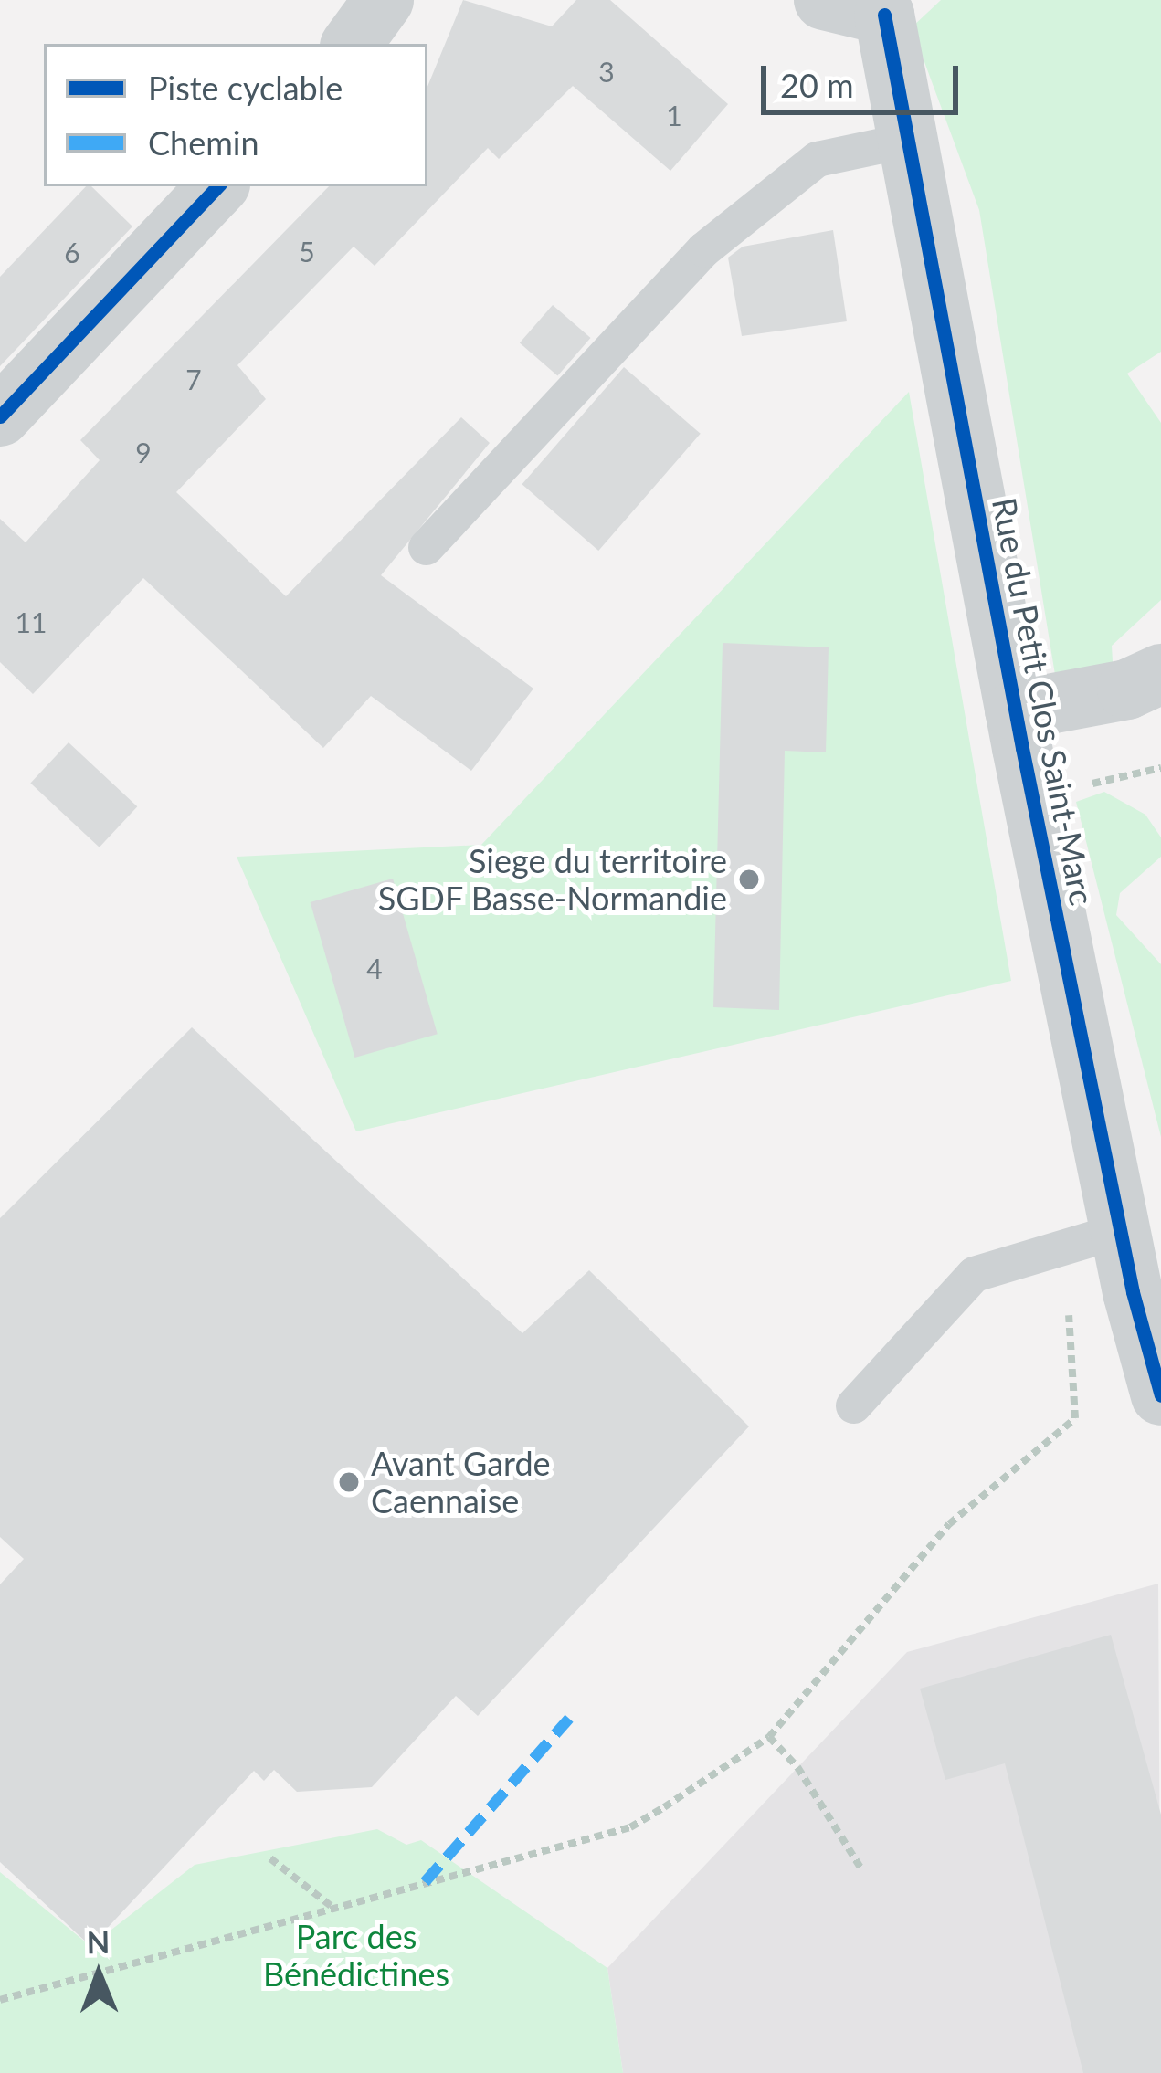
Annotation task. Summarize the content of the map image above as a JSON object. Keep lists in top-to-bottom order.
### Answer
{
  "streets": {
    "street": ["Rue du Petit Clos Saint-Marc"]
  },
  "parks": ["Parc des Bénédictines"],
  "places": ["Siege du territoire SGDF Basse-Normandie", "Avant Garde Caennaise"],
  "house_numbers": [
    "3",
    "1",
    "5",
    "6",
    "7",
    "9",
    "11",
    "4"
  ],
  "legend": ["Piste cyclable", "Chemin"],
  "scale_bar": "20 m",
  "north": "top"
}
